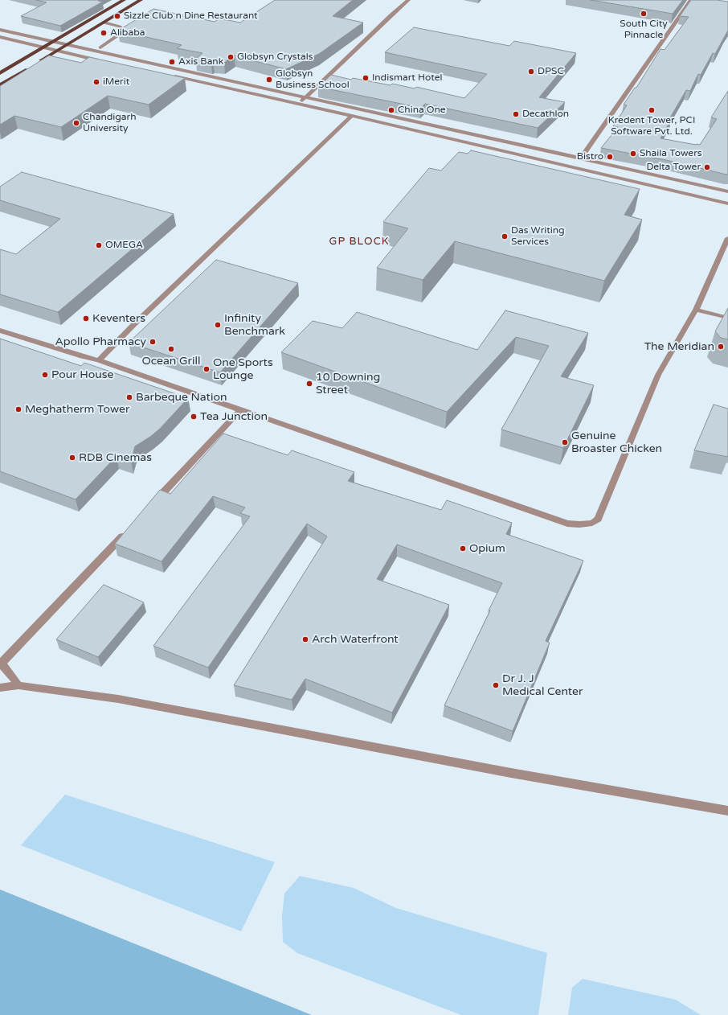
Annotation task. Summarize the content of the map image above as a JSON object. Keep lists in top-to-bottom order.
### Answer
{
  "districts": ["GP BLOCK"],
  "places": [
    "South City Pinnacle",
    "Sizzle Club n Dine Restaurant",
    "Alibaba",
    "Globsyn Crystals",
    "Axis Bank",
    "DPSC",
    "Indismart Hotel",
    "Globsyn Business School",
    "iMerit",
    "China One",
    "Kredent Tower, PCI Software Pvt. Ltd.",
    "Decathlon",
    "Chandigarh University",
    "Shaila Towers",
    "Bistro",
    "Delta Tower",
    "Das Writing Services",
    "OMEGA",
    "Keventers",
    "Infinity Benchmark",
    "Apollo Pharmacy",
    "The Meridian",
    "Ocean Grill",
    "One Sports Lounge",
    "Pour House",
    "10 Downing Street",
    "Barbeque Nation",
    "Meghatherm Tower",
    "Tea Junction",
    "Genuine Broaster Chicken",
    "RDB Cinemas",
    "Opium",
    "Arch Waterfront",
    "Dr J. J Medical Center"
  ]
}
